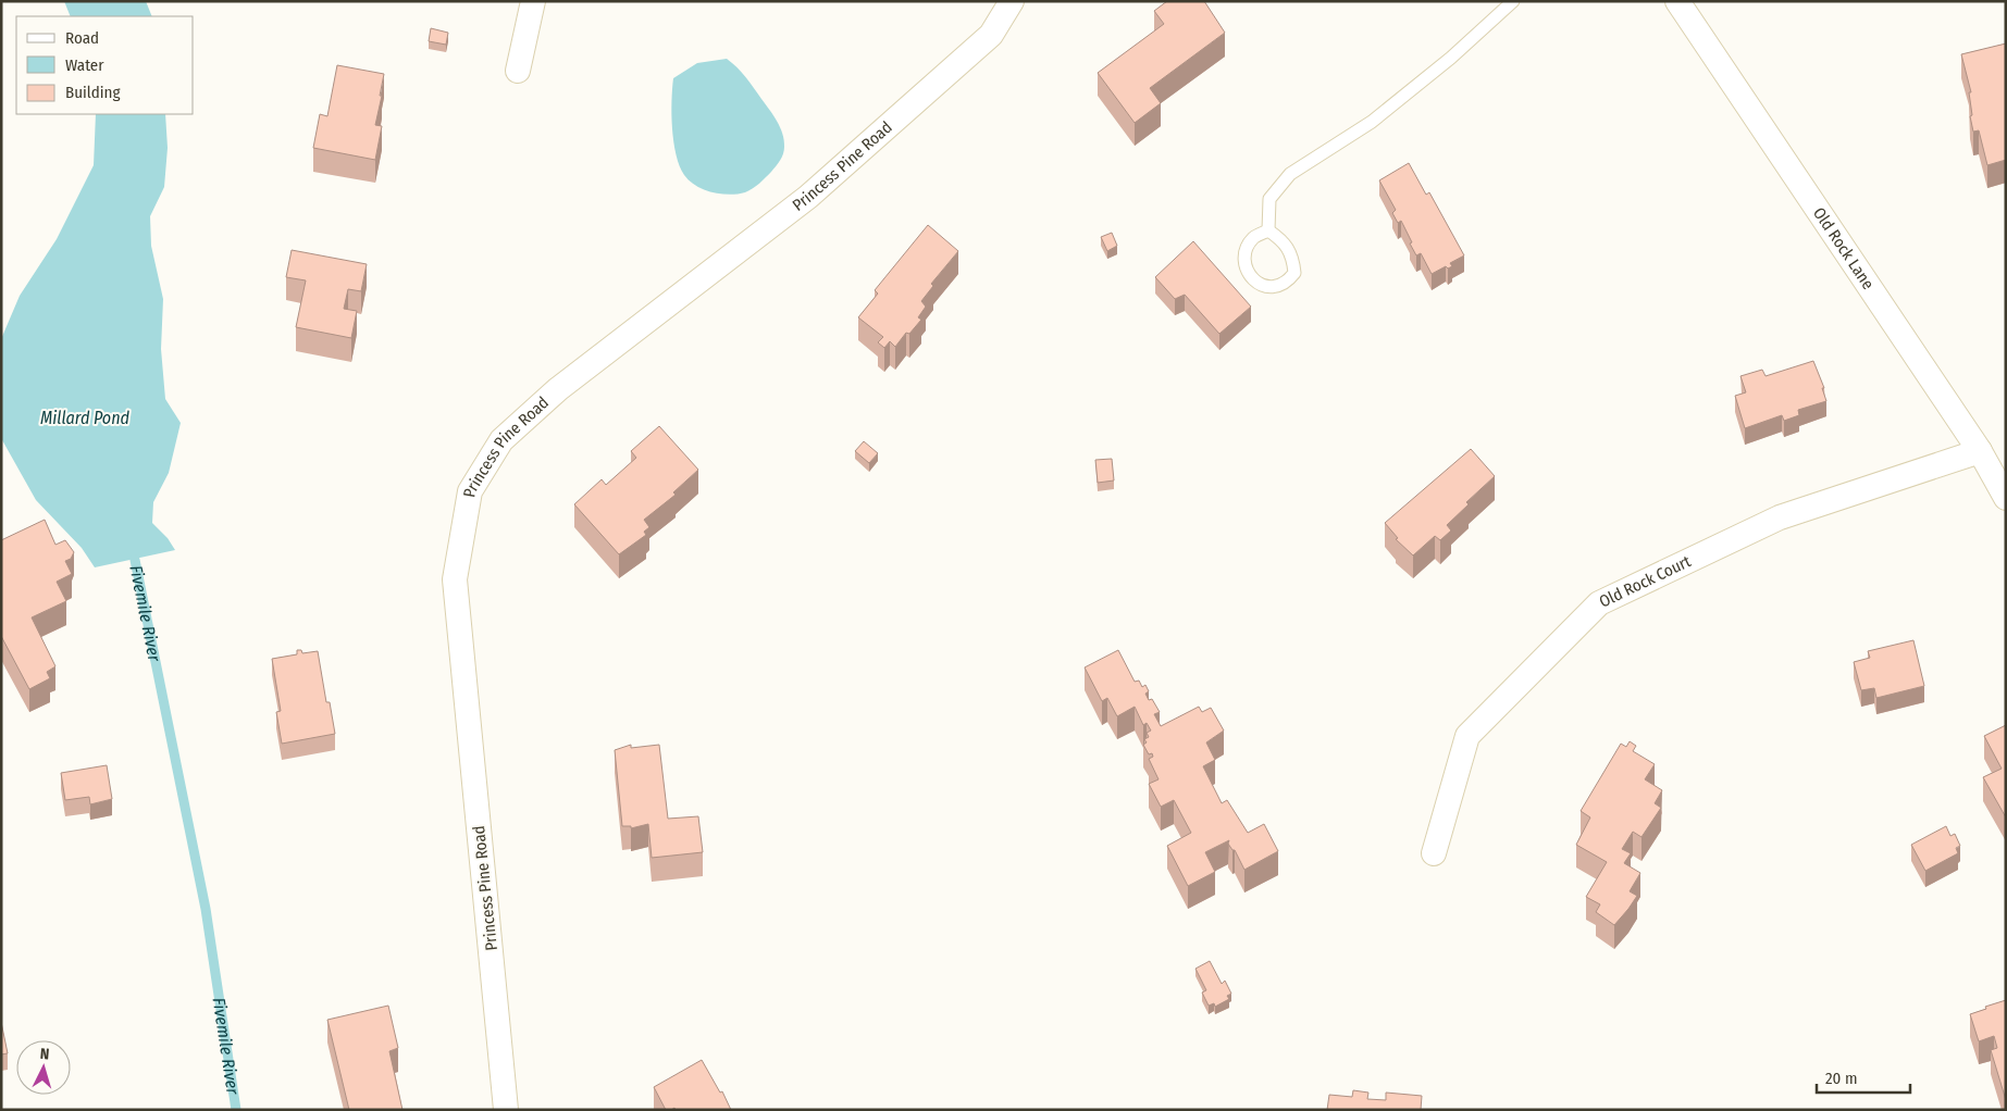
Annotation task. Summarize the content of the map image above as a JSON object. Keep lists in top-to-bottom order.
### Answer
{
  "streets": {
    "street": ["Princess Pine Road", "Old Rock Lane", "Old Rock Court"]
  },
  "crossings": [
    ["Old Rock Lane", "Old Rock Court"]
  ],
  "water": ["Millard Pond", "Fivemile River"],
  "legend": ["Road", "Water", "Building"],
  "scale_bar": "20 m",
  "north": "top"
}
